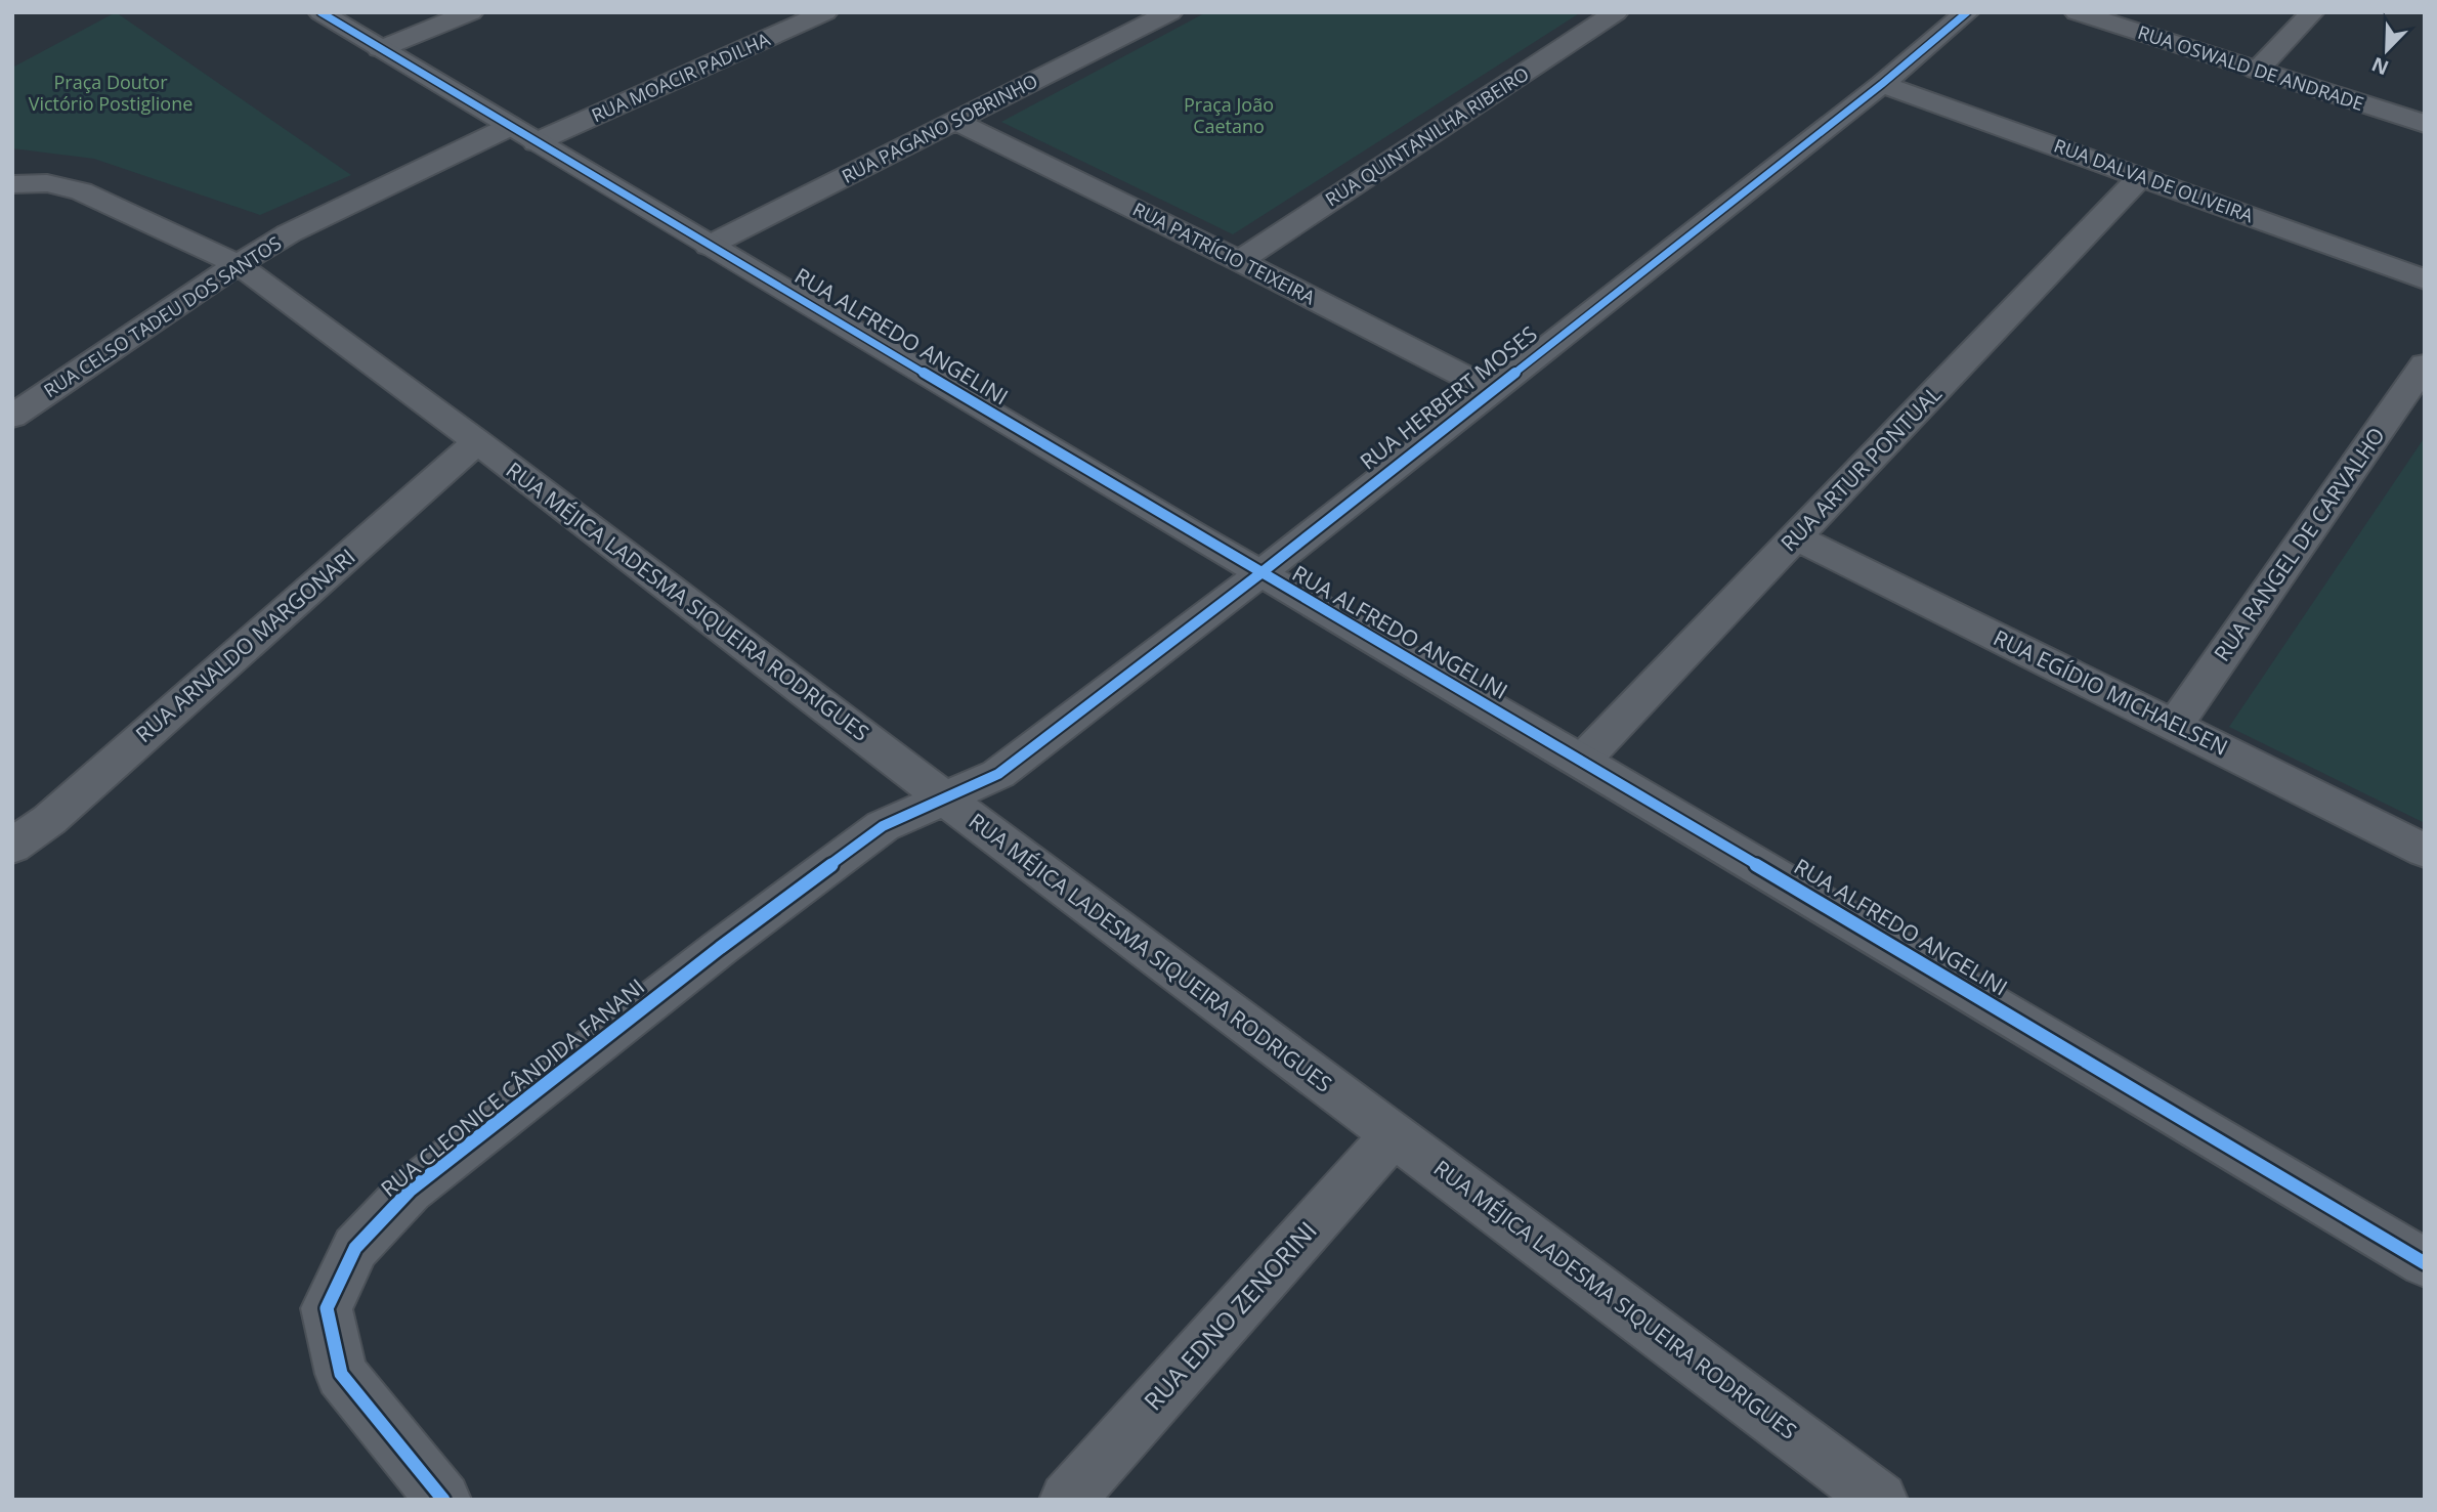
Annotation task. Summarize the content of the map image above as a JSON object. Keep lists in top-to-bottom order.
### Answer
{
  "streets": {
    "street": [
      "RUA OSWALD DE ANDRADE",
      "RUA MOACIR PADILHA",
      "RUA PAGANO SOBRINHO",
      "RUA QUINTANILHA RIBEIRO",
      "RUA DALVA DE OLIVEIRA",
      "RUA PATRÍCIO TEIXEIRA",
      "RUA CELSO TADEU DOS SANTOS",
      "RUA ALFREDO ANGELINI",
      "RUA HERBERT MOSES",
      "RUA ARTUR PONTUAL",
      "RUA RANGEL DE CARVALHO",
      "RUA MÉJICA LADESMA SIQUEIRA RODRIGUES",
      "RUA ARNALDO MARGONARI",
      "RUA EGÍDIO MICHAELSEN",
      "RUA CLEONICE CÂNDIDA FANANI",
      "RUA EDNO ZENORINI"
    ]
  },
  "crossings": [
    ["RUA MOACIR PADILHA", "RUA CELSO TADEU DOS SANTOS"],
    ["RUA MOACIR PADILHA", "RUA ALFREDO ANGELINI"],
    ["RUA PAGANO SOBRINHO", "RUA PATRÍCIO TEIXEIRA"],
    ["RUA PAGANO SOBRINHO", "RUA ALFREDO ANGELINI"],
    ["RUA QUINTANILHA RIBEIRO", "RUA PATRÍCIO TEIXEIRA"],
    ["RUA DALVA DE OLIVEIRA", "RUA HERBERT MOSES"],
    ["RUA DALVA DE OLIVEIRA", "RUA ARTUR PONTUAL"],
    ["RUA PATRÍCIO TEIXEIRA", "RUA HERBERT MOSES"],
    ["RUA CELSO TADEU DOS SANTOS", "RUA ALFREDO ANGELINI"],
    ["RUA CELSO TADEU DOS SANTOS", "RUA MÉJICA LADESMA SIQUEIRA RODRIGUES"],
    ["RUA ALFREDO ANGELINI", "RUA HERBERT MOSES"],
    ["RUA ALFREDO ANGELINI", "RUA ARTUR PONTUAL"],
    ["RUA HERBERT MOSES", "RUA MÉJICA LADESMA SIQUEIRA RODRIGUES"],
    ["RUA HERBERT MOSES", "RUA CLEONICE CÂNDIDA FANANI"],
    ["RUA ARTUR PONTUAL", "RUA EGÍDIO MICHAELSEN"],
    ["RUA RANGEL DE CARVALHO", "RUA EGÍDIO MICHAELSEN"],
    ["RUA MÉJICA LADESMA SIQUEIRA RODRIGUES", "RUA ARNALDO MARGONARI"],
    ["RUA MÉJICA LADESMA SIQUEIRA RODRIGUES", "RUA CLEONICE CÂNDIDA FANANI"],
    ["RUA MÉJICA LADESMA SIQUEIRA RODRIGUES", "RUA EDNO ZENORINI"]
  ],
  "parks": ["Praça Doutor Victório Postiglione", "Praça João Caetano"],
  "north": "bottom left"
}
